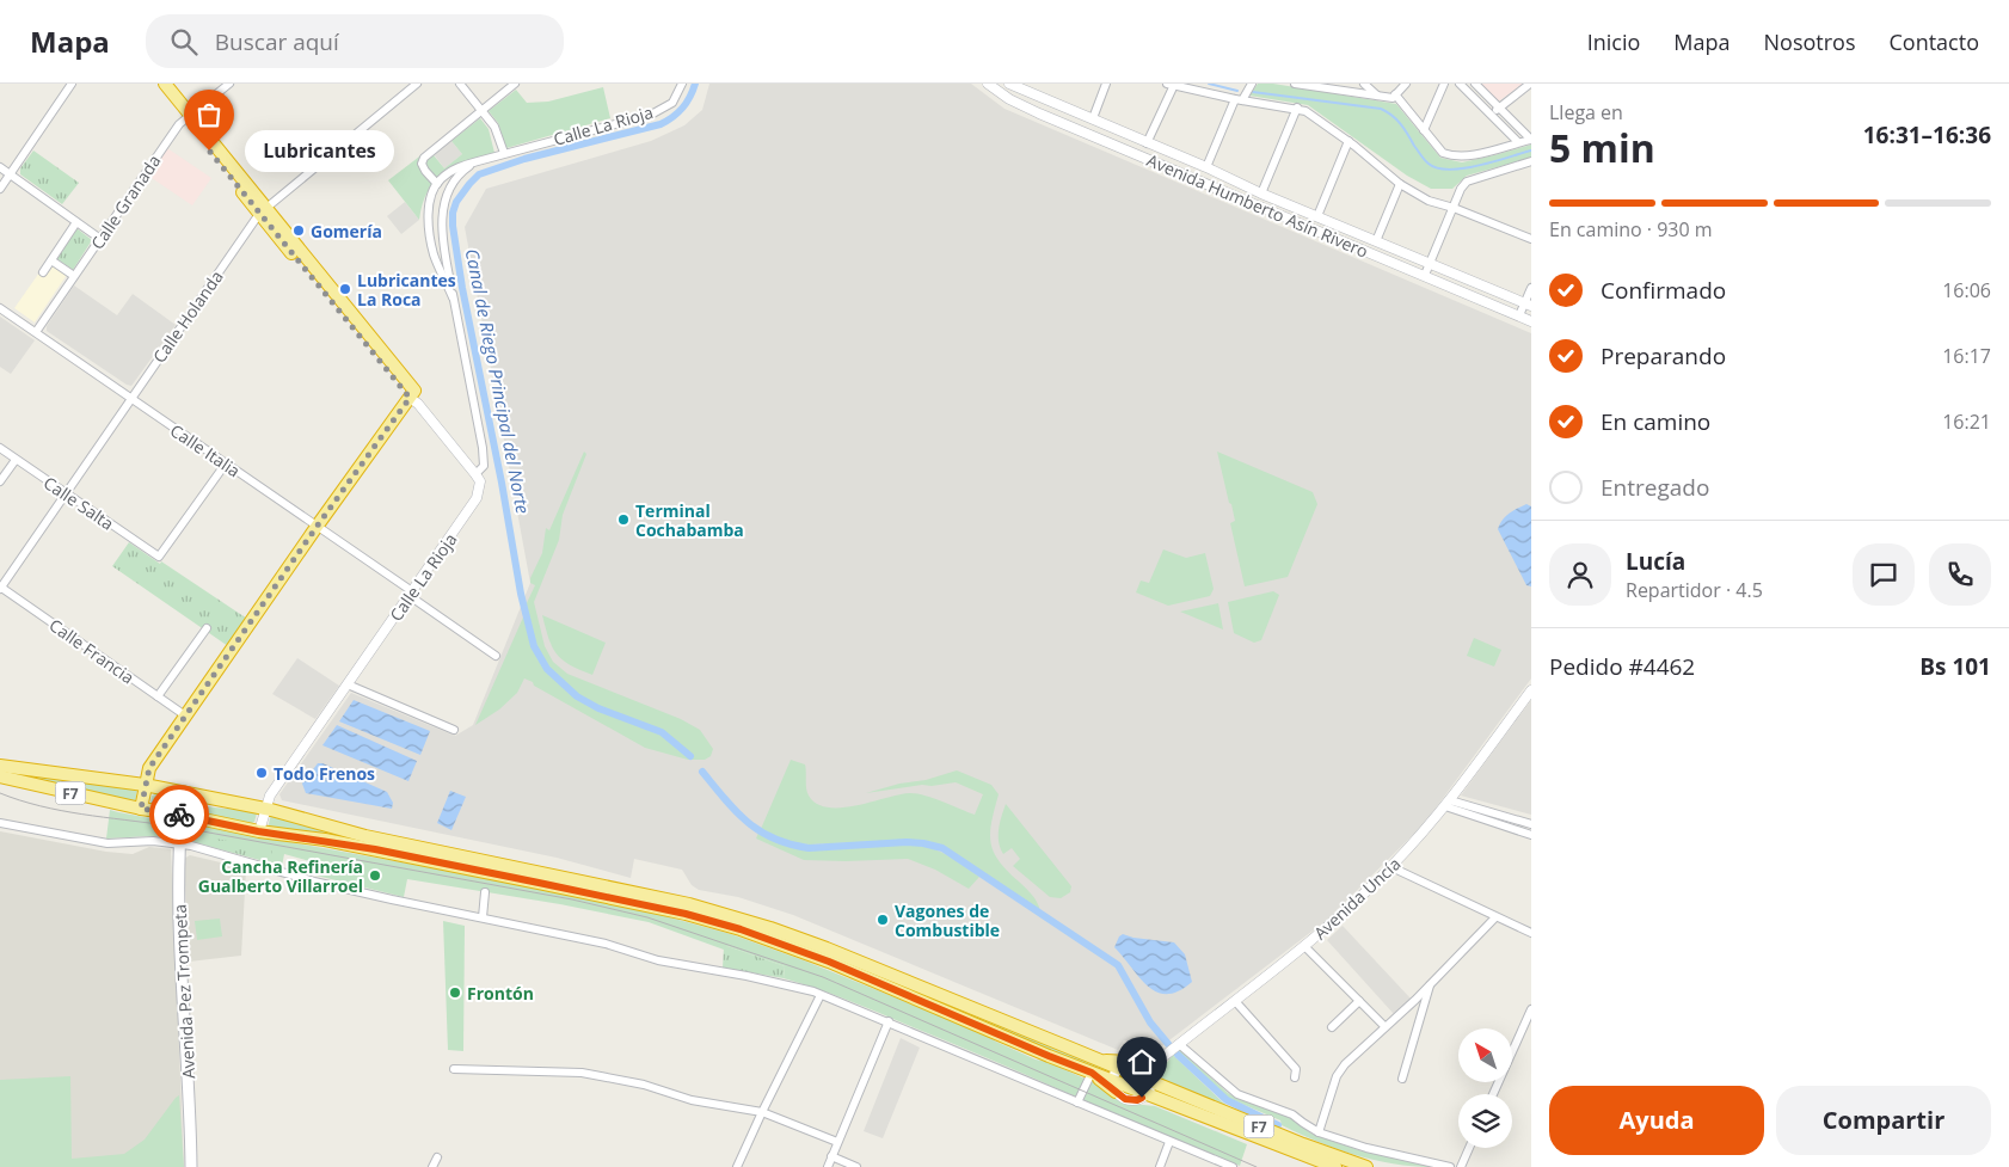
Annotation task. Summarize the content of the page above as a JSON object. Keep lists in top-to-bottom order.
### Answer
{
  "streets": {
    "highway": ["F7"],
    "main road": ["Avenida Pez Trompeta"],
    "street": [
      "Calle La Rioja",
      "Calle Granada",
      "Avenida Humberto Asín Rivero",
      "Calle Holanda",
      "Calle Italia",
      "Calle Salta",
      "Calle Francia",
      "Avenida Uncía"
    ]
  },
  "crossings": [
    ["Calle La Rioja", "Calle Italia"],
    ["Calle La Rioja", "F7"],
    ["Calle Granada", "Calle Italia"],
    ["Calle Holanda", "Calle Italia"],
    ["Calle Holanda", "Calle Salta"],
    ["Calle Holanda", "Calle Francia"],
    ["Calle Italia", "Calle Salta"],
    ["F7", "Avenida Uncía"],
    ["F7", "Avenida Pez Trompeta"]
  ],
  "water": ["Canal de Riego Principal del Norte"],
  "places": [
    "Lubricantes",
    "Gomería",
    "Lubricantes La Roca",
    "Terminal Cochabamba",
    "Todo Frenos",
    "Cancha Refinería Gualberto Villarroel",
    "Vagones de Combustible",
    "Frontón"
  ],
  "north": "top left",
  "page": {
    "header": "Mapa",
    "search": "Buscar aquí",
    "nav": [
      "Inicio",
      "Mapa",
      "Nosotros",
      "Contacto"
    ],
    "heading": ["5 min", "Llega en", "16:31–16:36"],
    "panel": [
      "Lucía",
      "Repartidor · 4.5",
      "Pedido #4462",
      "Bs 101"
    ],
    "bubble": "Lubricantes",
    "bar": "En camino · 930 m",
    "list": [
      ["Confirmado", "16:06"],
      ["Preparando", "16:17"],
      ["En camino", "16:21"],
      "Entregado"
    ],
    "buttons": ["Ayuda", "Compartir"]
  }
}
